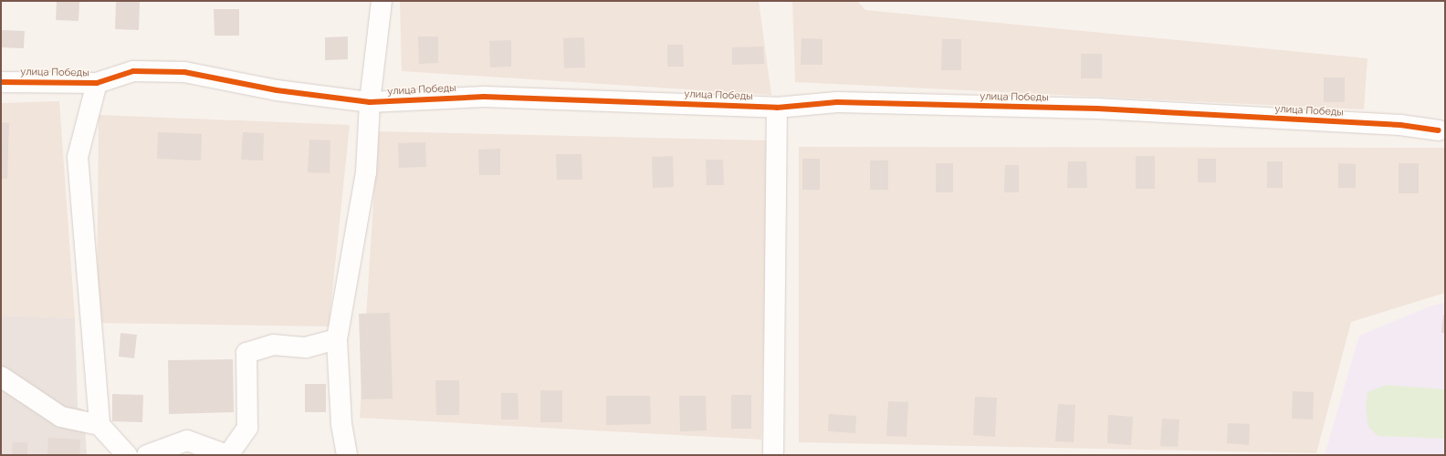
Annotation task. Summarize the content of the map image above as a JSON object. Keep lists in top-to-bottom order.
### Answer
{
  "streets": {
    "street": ["улица Победы"]
  }
}
